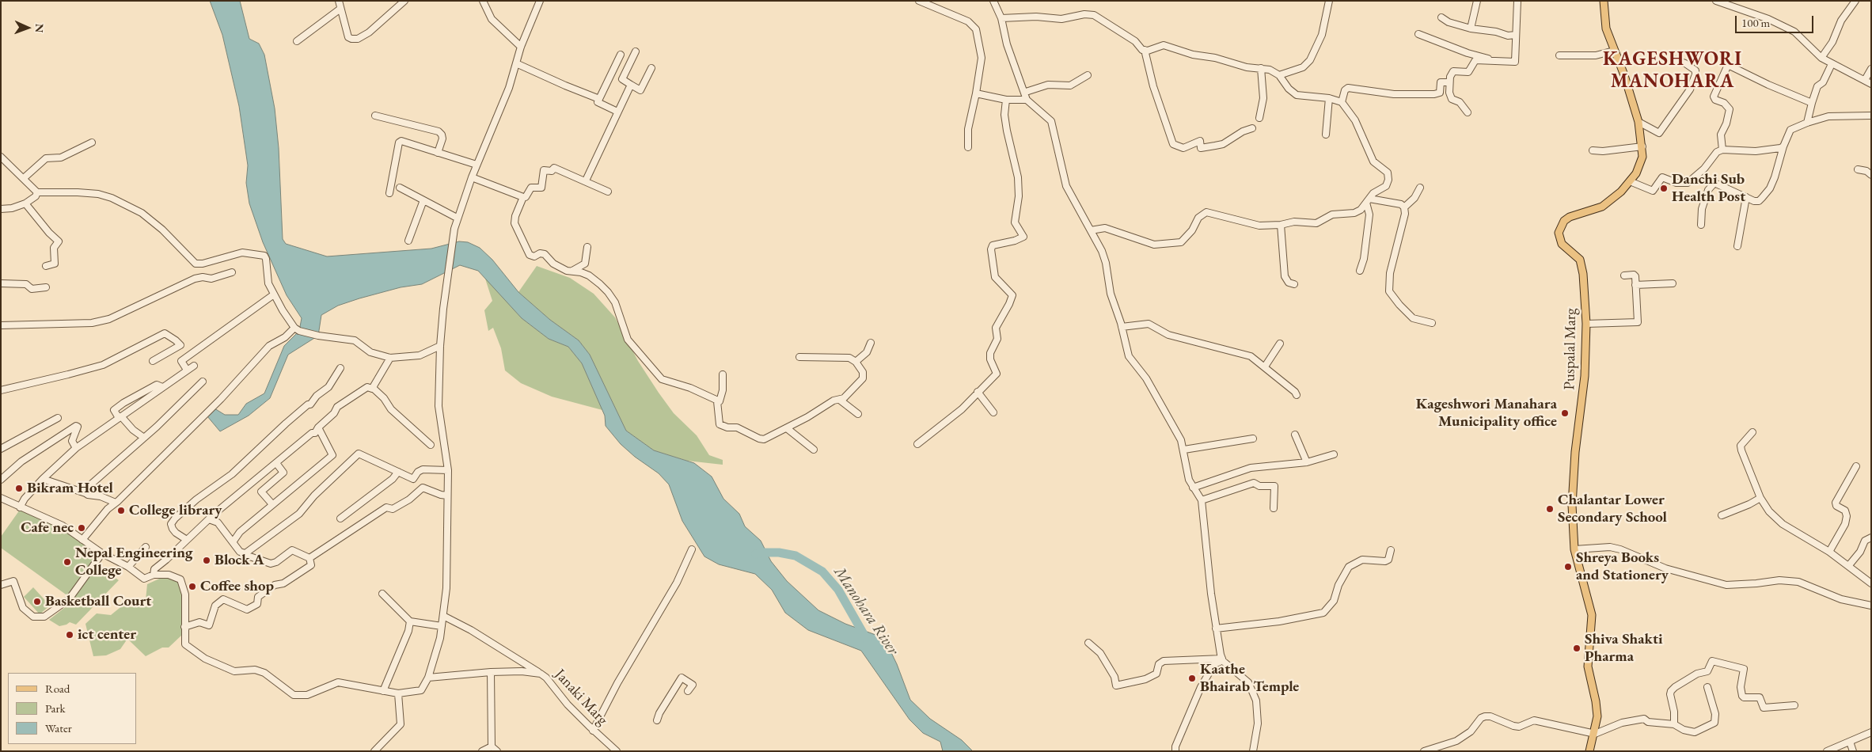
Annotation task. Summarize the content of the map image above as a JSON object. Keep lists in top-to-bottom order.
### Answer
{
  "streets": {
    "main road": ["Puspalal Marg"],
    "street": ["Janaki Marg"]
  },
  "districts": ["KAGESHWORI MANOHARA"],
  "water": ["Manohara River"],
  "places": [
    "Danchi Sub Health Post",
    "Kageshwori Manahara Municipality office",
    "Bikram Hotel",
    "Chalantar Lower Secondary School",
    "College library",
    "Cafe nec",
    "Block A",
    "Nepal Engineering College",
    "Shreya Books and Stationery",
    "Coffee shop",
    "Basketball Court",
    "ict center",
    "Shiva Shakti Pharma",
    "Kaathe Bhairab Temple"
  ],
  "legend": ["Road", "Park", "Water"],
  "scale_bar": "100 m",
  "north": "right"
}
